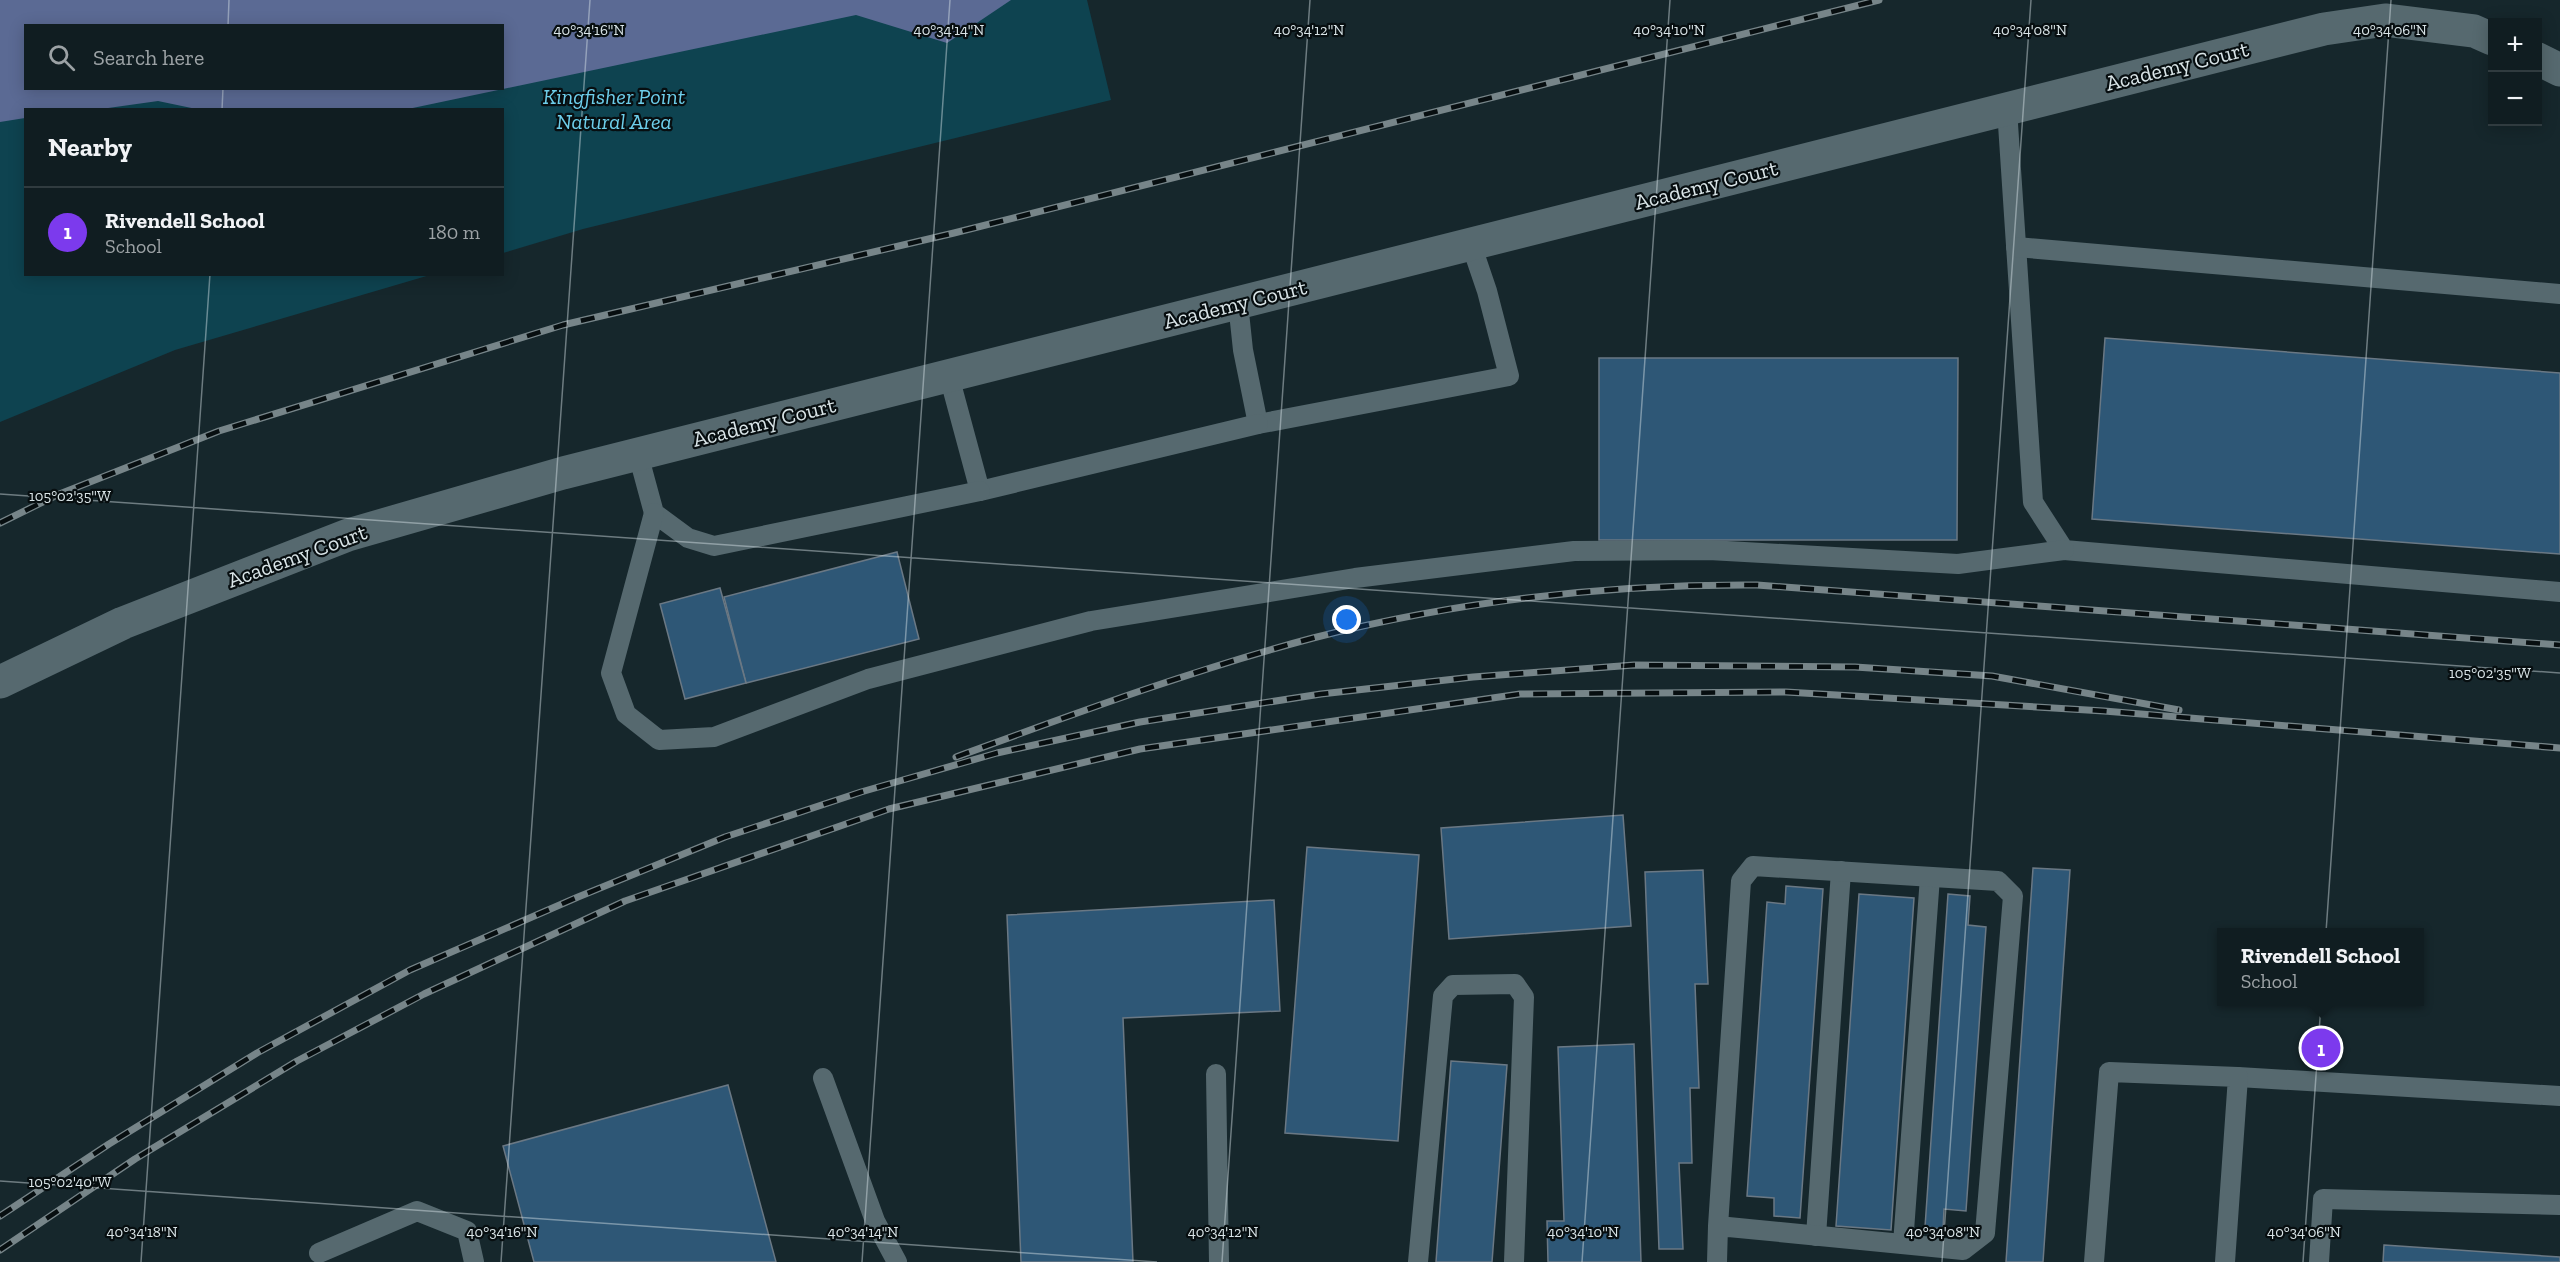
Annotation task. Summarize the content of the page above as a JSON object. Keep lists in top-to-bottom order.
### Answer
{
  "streets": {
    "street": ["Academy Court"]
  },
  "parks": ["Kingfisher Point Natural Area"],
  "page": {
    "map_buttons": ["+", "−"],
    "search": "Search here",
    "heading": "Nearby",
    "list": [
      {
        "mark": "1",
        "name": "Rivendell School",
        "note": "School",
        "value": "180 m"
      }
    ],
    "popup": ["Rivendell School", "School"],
    "pins": "1"
  },
  "coordinates": [
    "40°34'16\"N",
    "40°34'14\"N",
    "40°34'12\"N",
    "40°34'10\"N",
    "40°34'08\"N",
    "40°34'06\"N",
    "105°02'35\"W",
    "105°02'40\"W",
    "40°34'18\"N"
  ]
}
